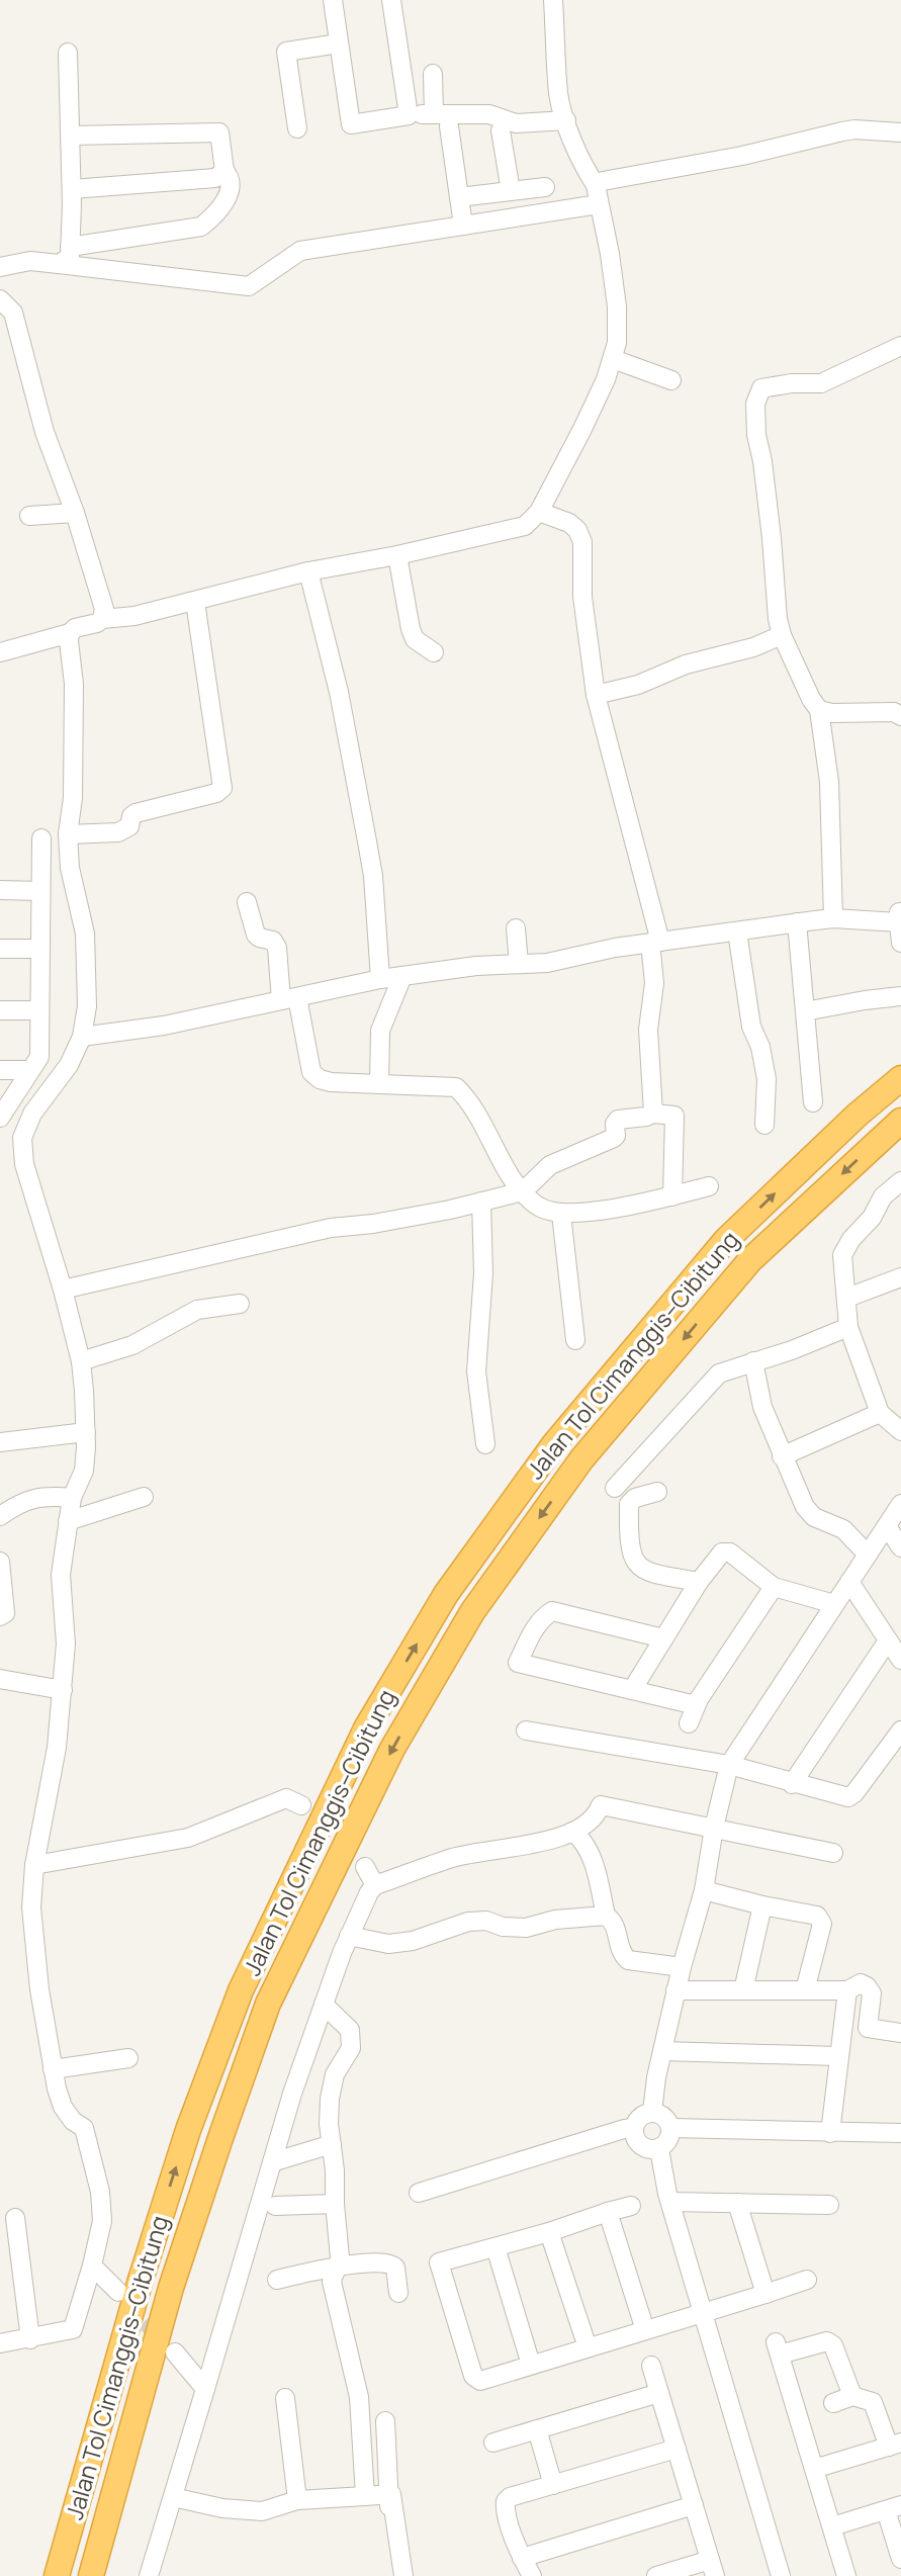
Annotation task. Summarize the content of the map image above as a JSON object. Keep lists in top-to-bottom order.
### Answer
{
  "streets": {
    "highway": ["Jalan Tol Cimanggis–Cibitung"]
  }
}
